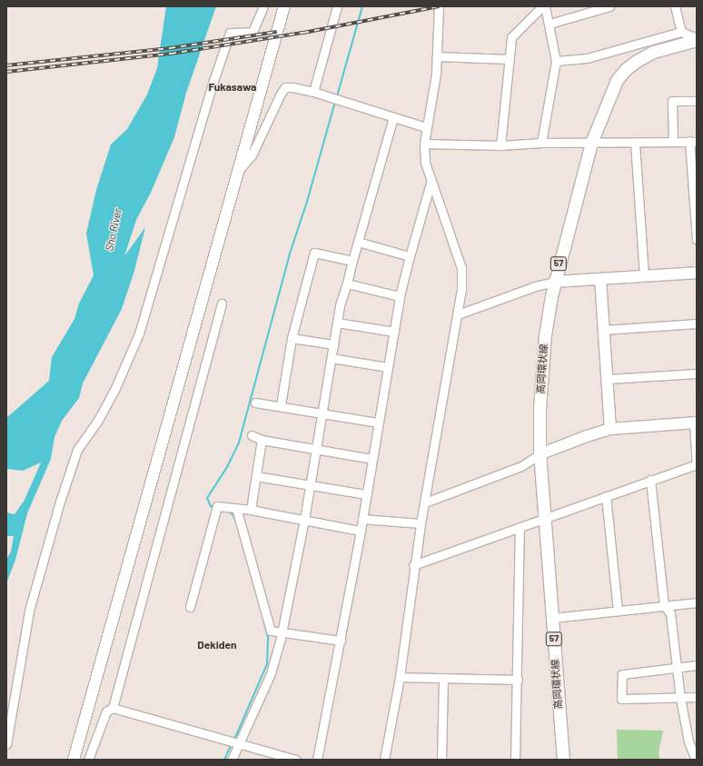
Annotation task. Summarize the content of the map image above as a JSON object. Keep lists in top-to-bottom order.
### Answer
{
  "streets": {
    "main road": ["57", "高岡環状線"]
  },
  "districts": ["Fukasawa", "Dekiden"],
  "water": ["Sho River"]
}
